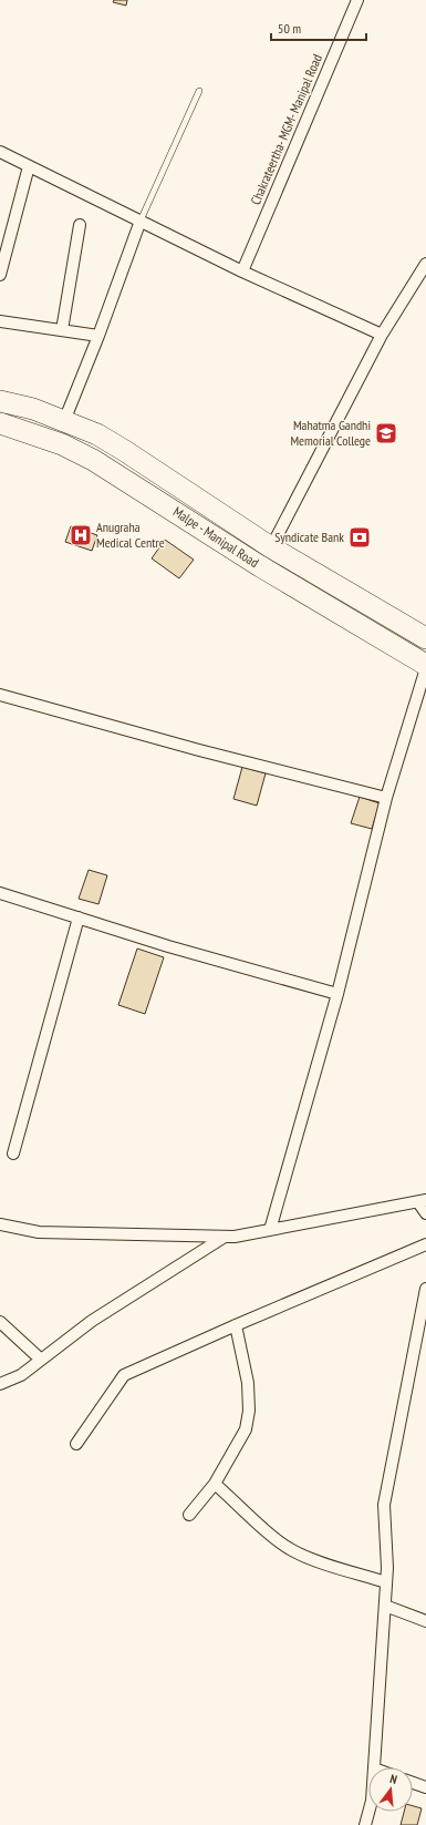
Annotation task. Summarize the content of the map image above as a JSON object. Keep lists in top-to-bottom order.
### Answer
{
  "streets": {
    "highway": ["Malpe - Manipal Road"],
    "street": ["Chakrateertha- MGM- Manipal Road"]
  },
  "places": {
    "school or university": ["Mahatma Gandhi Memorial College"],
    "hospital": ["Anugraha Medical Centre"],
    "bank": ["Syndicate Bank"]
  },
  "scale_bar": "50 m",
  "north": "top"
}
